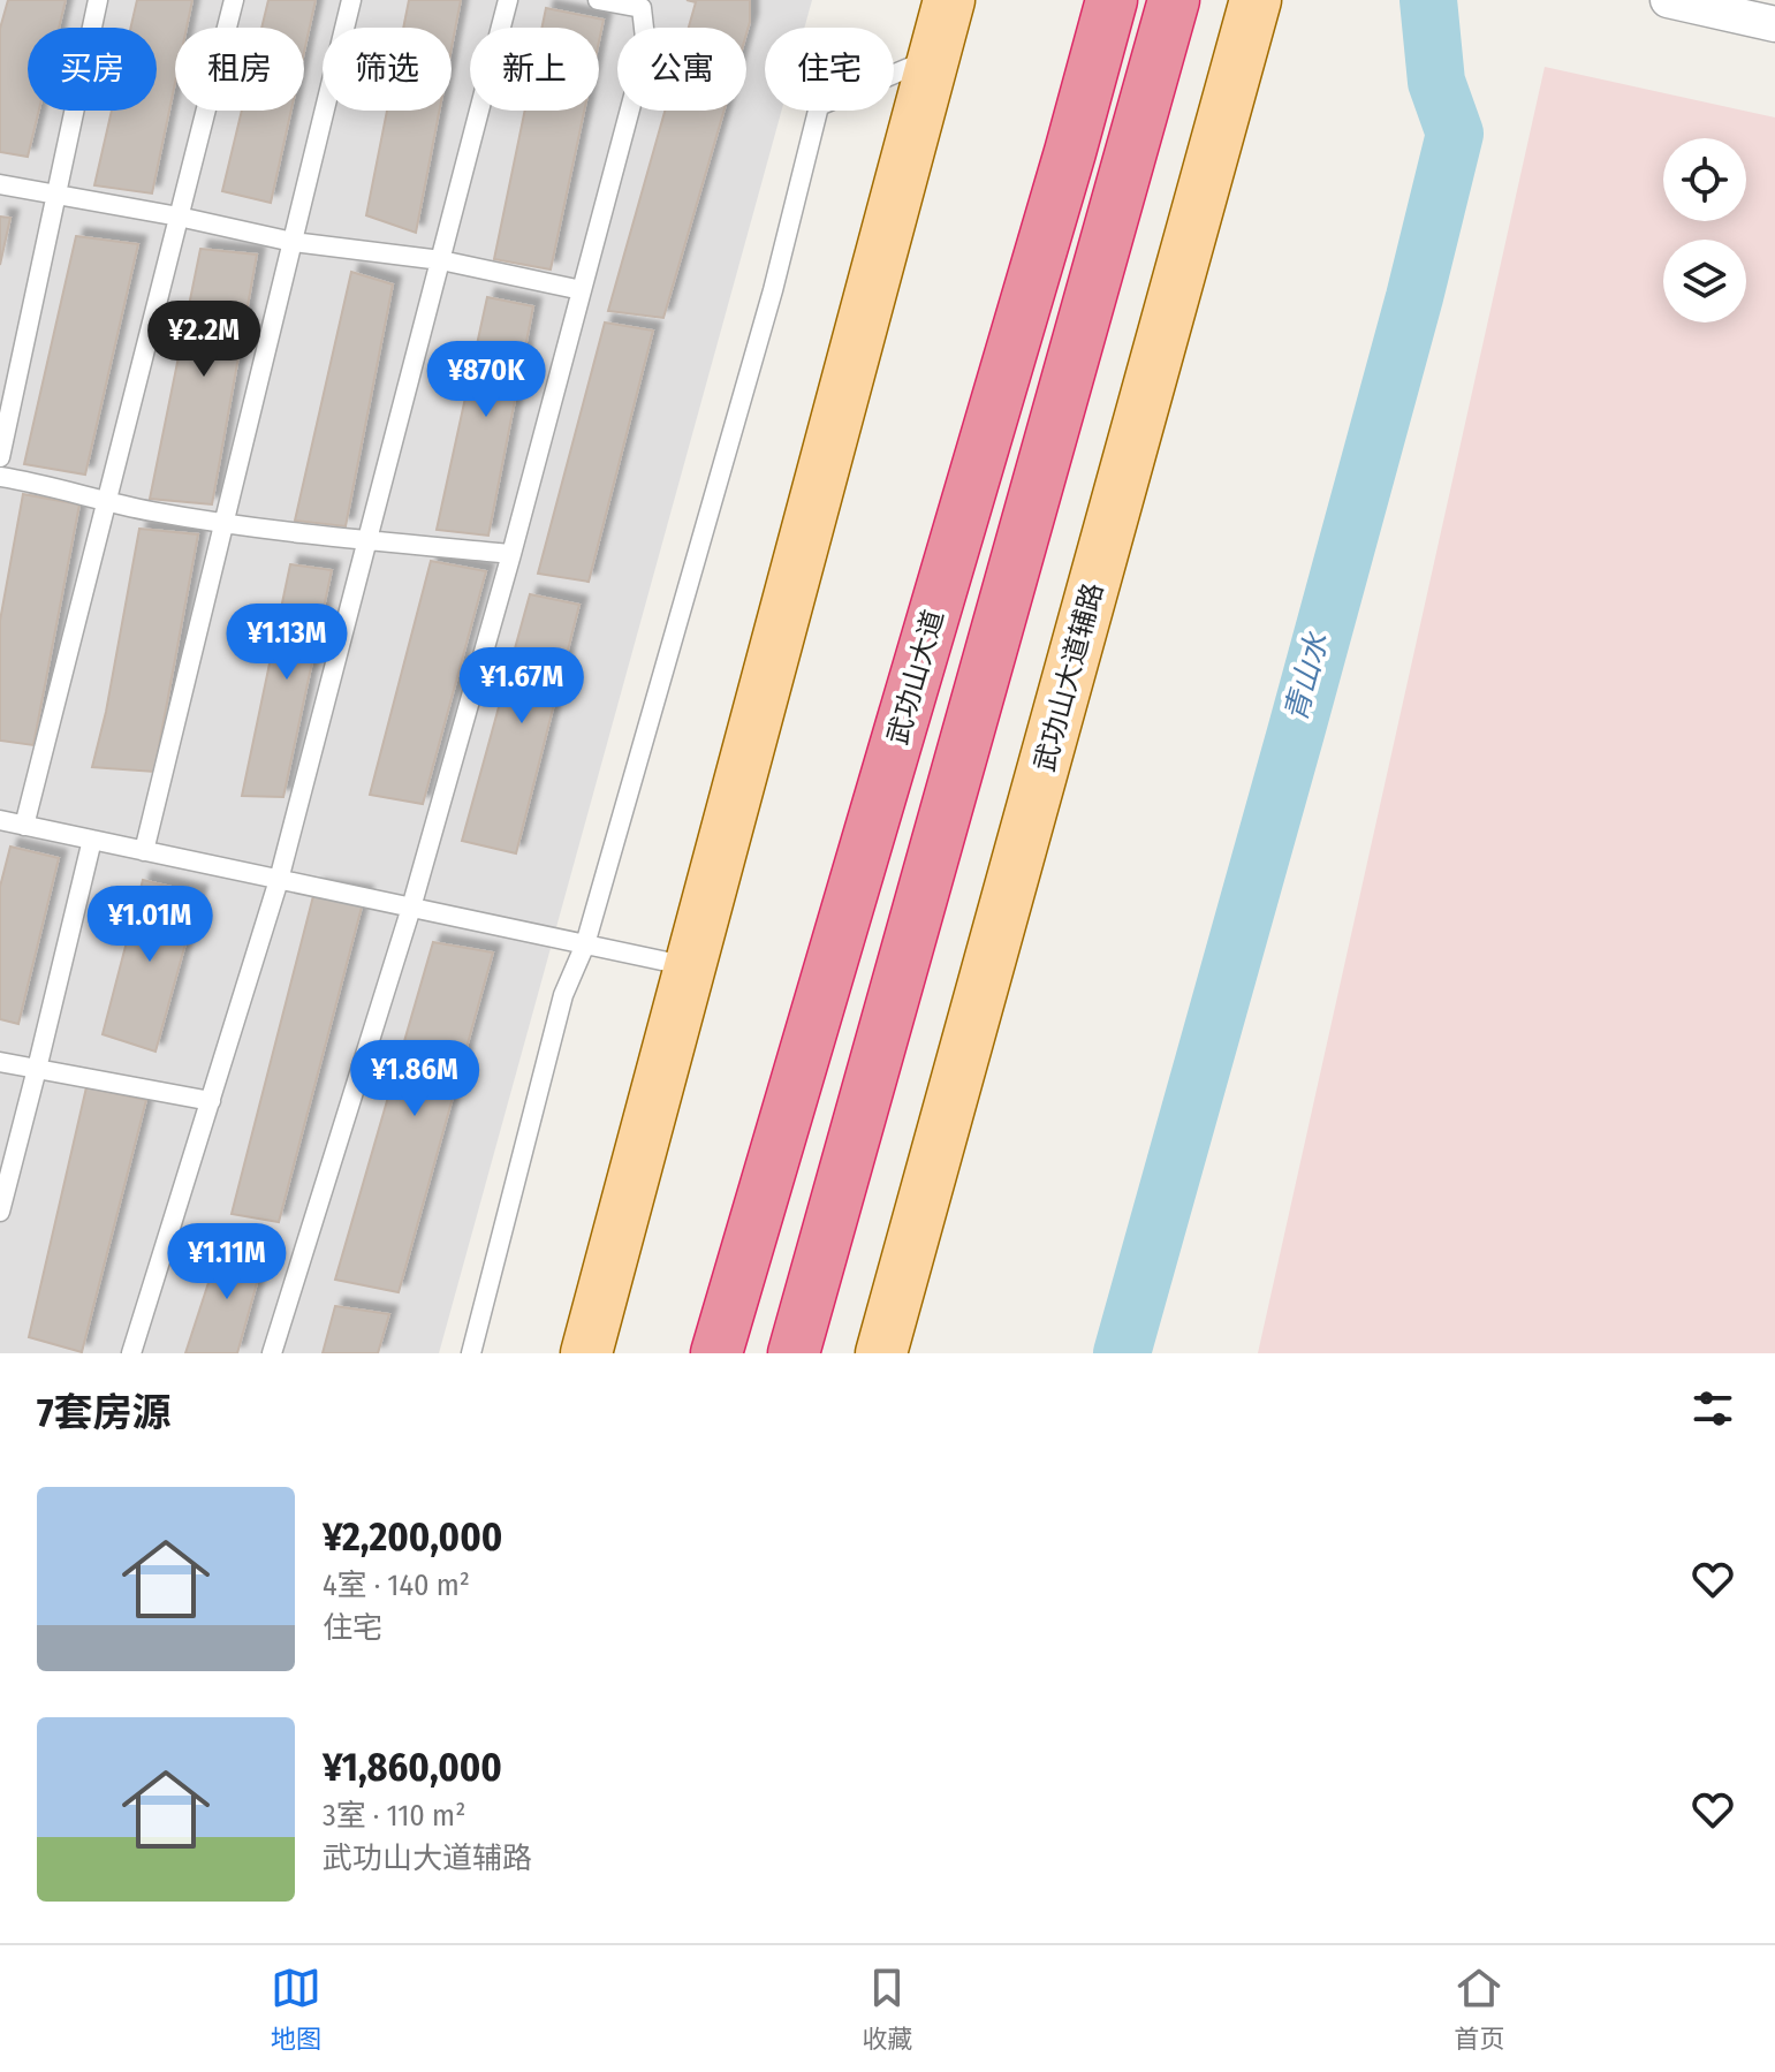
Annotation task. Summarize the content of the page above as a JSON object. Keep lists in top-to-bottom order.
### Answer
{
  "streets": {
    "highway": ["武功山大道"],
    "main road": ["武功山大道辅路"]
  },
  "water": ["青山水"],
  "page": {
    "chip": [
      "买房",
      "租房",
      "筛选",
      "新上",
      "公寓",
      "住宅"
    ],
    "price": [
      "¥2.2M",
      "¥870K",
      "¥1.13M",
      "¥1.67M",
      "¥1.01M",
      "¥1.86M",
      "¥1.11M"
    ],
    "heading": "7套房源",
    "list": [
      {
        "name": "¥2,200,000",
        "note": "4室 · 140 m² · 住宅"
      },
      {
        "name": "¥1,860,000",
        "note": "3室 · 110 m² · 武功山大道辅路"
      }
    ],
    "tabs": ["地图", "收藏", "首页"]
  }
}
